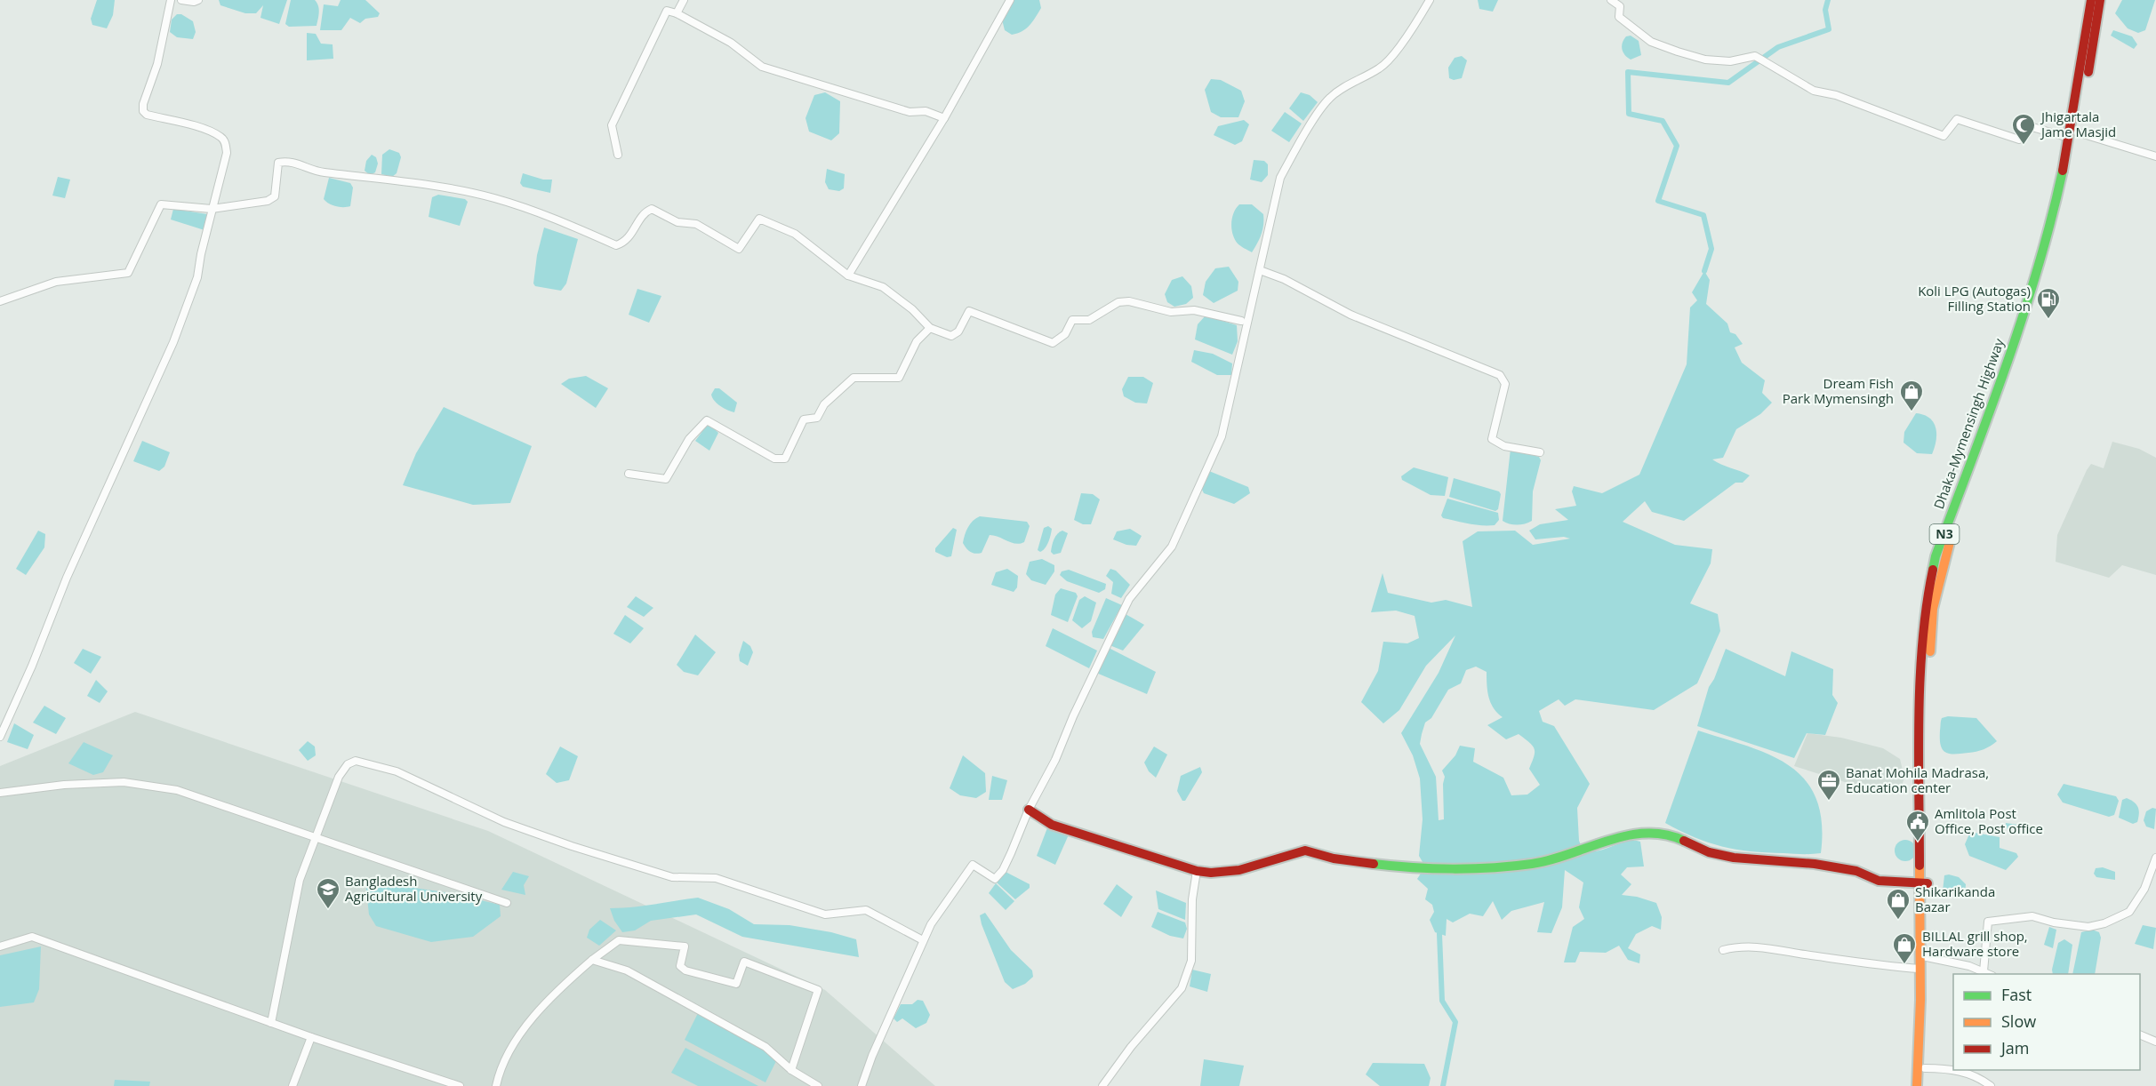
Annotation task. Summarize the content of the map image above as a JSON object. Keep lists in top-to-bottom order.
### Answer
{
  "streets": {
    "main road": ["Dhaka-Mymensingh Highway", "N3"]
  },
  "places": {
    "mosque": ["Jhigartala Jame Masjid"],
    "fuel station": ["Koli LPG (Autogas) Filling Station"],
    "shop": ["Dream Fish Park Mymensingh", "Shikarikanda Bazar", "BILLAL grill shop, Hardware store"],
    "office": ["Banat Mohila Madrasa, Education center"],
    "public building": ["Amlitola Post Office, Post office"],
    "school or university": ["Bangladesh Agricultural University"]
  },
  "legend": ["Fast", "Slow", "Jam"]
}
